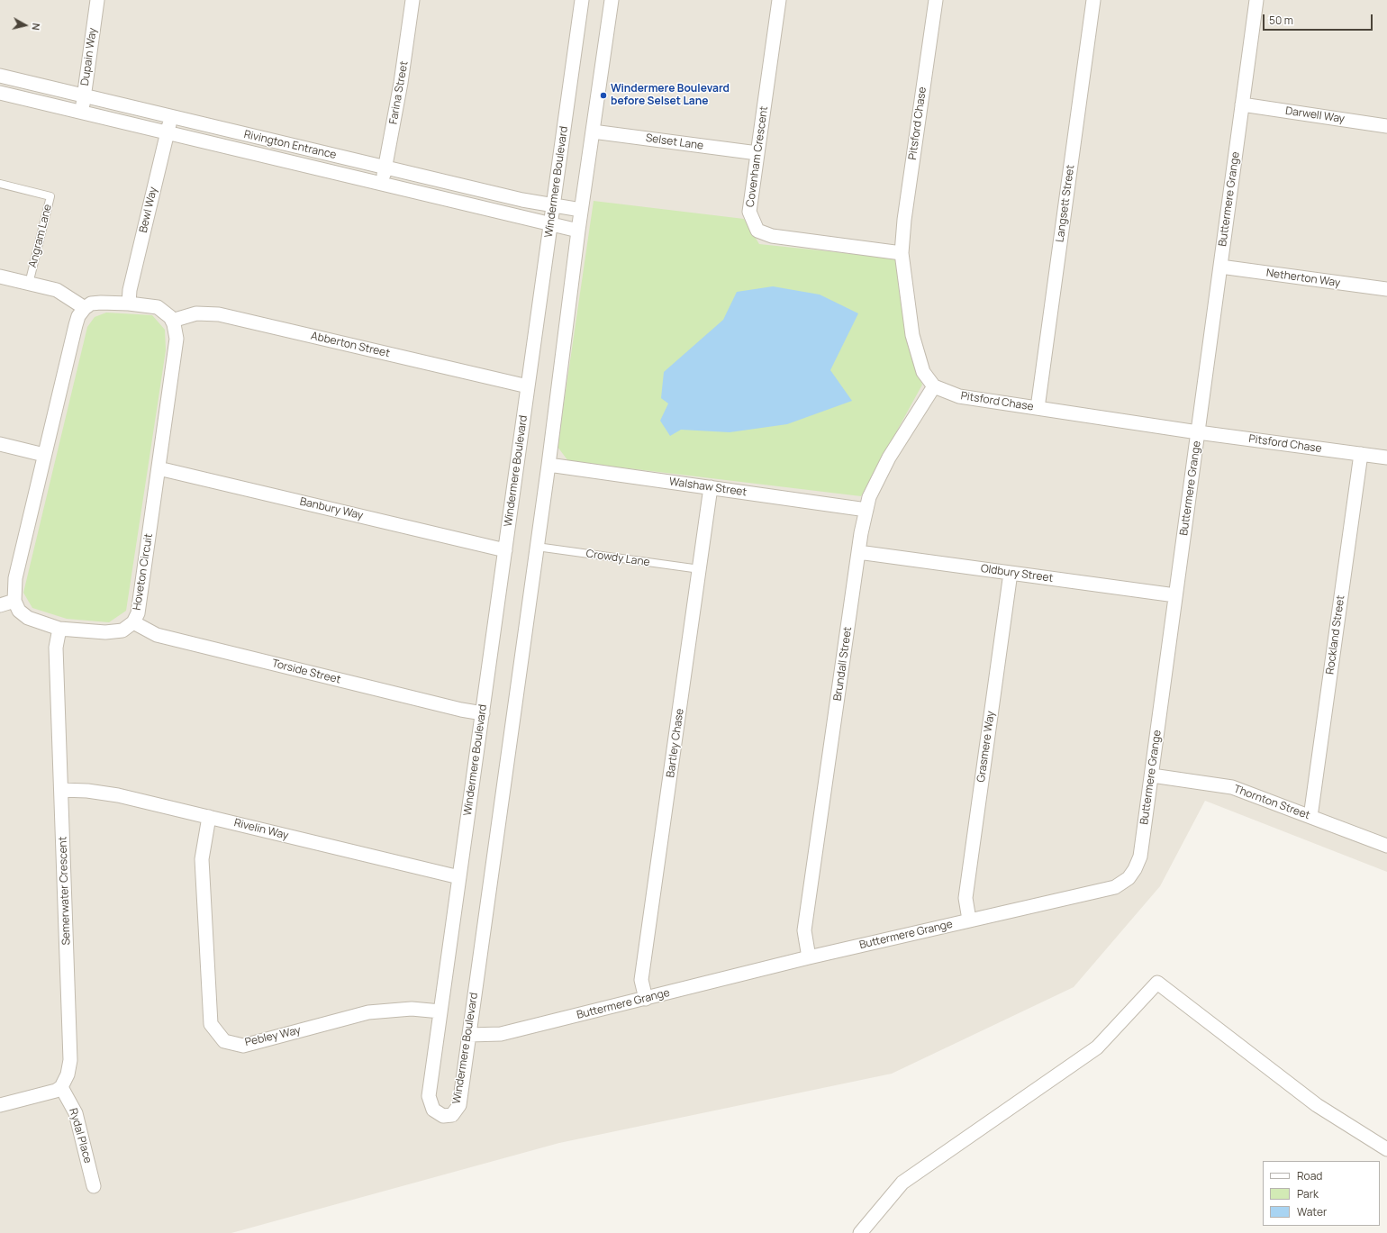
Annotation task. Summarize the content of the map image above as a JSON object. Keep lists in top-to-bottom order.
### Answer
{
  "streets": {
    "street": [
      "Dupain Way",
      "Farina Street",
      "Darwell Way",
      "Pitsford Chase",
      "Selset Lane",
      "Rivington Entrance",
      "Covenham Crescent",
      "Windermere Boulevard",
      "Buttermere Grange",
      "Langsett Street",
      "Bewl Way",
      "Netherton Way",
      "Abberton Street",
      "Walshaw Street",
      "Banbury Way",
      "Hoveton Circuit",
      "Oldbury Street",
      "Rockland Street",
      "Brundall Street",
      "Torside Street",
      "Bartley Chase",
      "Grasmere Way",
      "Thornton Street",
      "Rivelin Way",
      "Semerwater Crescent",
      "Pebley Way",
      "Rydal Place"
    ],
    "lane": ["Angram Lane", "Crowdy Lane"]
  },
  "crossings": [
    ["Dupain Way", "Rivington Entrance"],
    ["Farina Street", "Rivington Entrance"],
    ["Darwell Way", "Buttermere Grange"],
    ["Pitsford Chase", "Covenham Crescent"],
    ["Pitsford Chase", "Buttermere Grange"],
    ["Pitsford Chase", "Langsett Street"],
    ["Pitsford Chase", "Rockland Street"],
    ["Pitsford Chase", "Brundall Street"],
    ["Selset Lane", "Covenham Crescent"],
    ["Selset Lane", "Windermere Boulevard"],
    ["Rivington Entrance", "Windermere Boulevard"],
    ["Rivington Entrance", "Bewl Way"],
    ["Windermere Boulevard", "Buttermere Grange"],
    ["Windermere Boulevard", "Abberton Street"],
    ["Windermere Boulevard", "Walshaw Street"],
    ["Windermere Boulevard", "Banbury Way"],
    ["Windermere Boulevard", "Crowdy Lane"],
    ["Windermere Boulevard", "Torside Street"],
    ["Windermere Boulevard", "Rivelin Way"],
    ["Windermere Boulevard", "Pebley Way"],
    ["Buttermere Grange", "Netherton Way"],
    ["Buttermere Grange", "Oldbury Street"],
    ["Buttermere Grange", "Brundall Street"],
    ["Buttermere Grange", "Bartley Chase"],
    ["Buttermere Grange", "Grasmere Way"],
    ["Buttermere Grange", "Thornton Street"],
    ["Abberton Street", "Hoveton Circuit"],
    ["Walshaw Street", "Brundall Street"],
    ["Walshaw Street", "Bartley Chase"],
    ["Banbury Way", "Hoveton Circuit"],
    ["Crowdy Lane", "Bartley Chase"],
    ["Hoveton Circuit", "Torside Street"],
    ["Hoveton Circuit", "Semerwater Crescent"],
    ["Oldbury Street", "Brundall Street"],
    ["Oldbury Street", "Grasmere Way"],
    ["Rockland Street", "Thornton Street"],
    ["Rivelin Way", "Semerwater Crescent"],
    ["Rivelin Way", "Pebley Way"],
    ["Semerwater Crescent", "Rydal Place"]
  ],
  "places": ["Windermere Boulevard before Selset Lane"],
  "legend": ["Road", "Park", "Water"],
  "scale_bar": "50 m",
  "north": "right"
}
